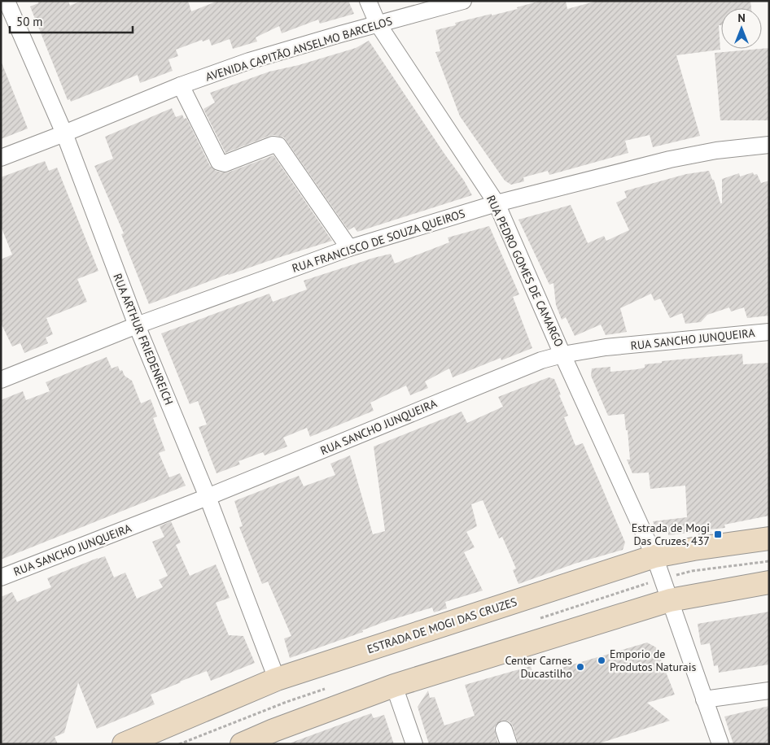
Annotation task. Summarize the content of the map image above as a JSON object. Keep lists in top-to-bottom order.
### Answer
{
  "streets": {
    "main road": ["ESTRADA DE MOGI DAS CRUZES"],
    "street": [
      "AVENIDA CAPITÃO ANSELMO BARCELOS",
      "RUA FRANCISCO DE SOUZA QUEIROS",
      "RUA PEDRO GOMES DE CAMARGO",
      "RUA ARTHUR FRIEDENREICH",
      "RUA SANCHO JUNQUEIRA"
    ]
  },
  "crossings": [
    ["AVENIDA CAPITÃO ANSELMO BARCELOS", "RUA PEDRO GOMES DE CAMARGO"],
    ["AVENIDA CAPITÃO ANSELMO BARCELOS", "RUA ARTHUR FRIEDENREICH"],
    ["RUA FRANCISCO DE SOUZA QUEIROS", "RUA PEDRO GOMES DE CAMARGO"],
    ["RUA FRANCISCO DE SOUZA QUEIROS", "RUA ARTHUR FRIEDENREICH"],
    ["RUA PEDRO GOMES DE CAMARGO", "RUA SANCHO JUNQUEIRA"],
    ["RUA PEDRO GOMES DE CAMARGO", "ESTRADA DE MOGI DAS CRUZES"],
    ["RUA ARTHUR FRIEDENREICH", "RUA SANCHO JUNQUEIRA"],
    ["RUA ARTHUR FRIEDENREICH", "ESTRADA DE MOGI DAS CRUZES"]
  ],
  "places": {
    "transit": ["Estrada de Mogi Das Cruzes, 437"],
    "other": ["Emporio de Produtos Naturais", "Center Carnes Ducastilho"]
  },
  "scale_bar": "50 m",
  "north": "top"
}
